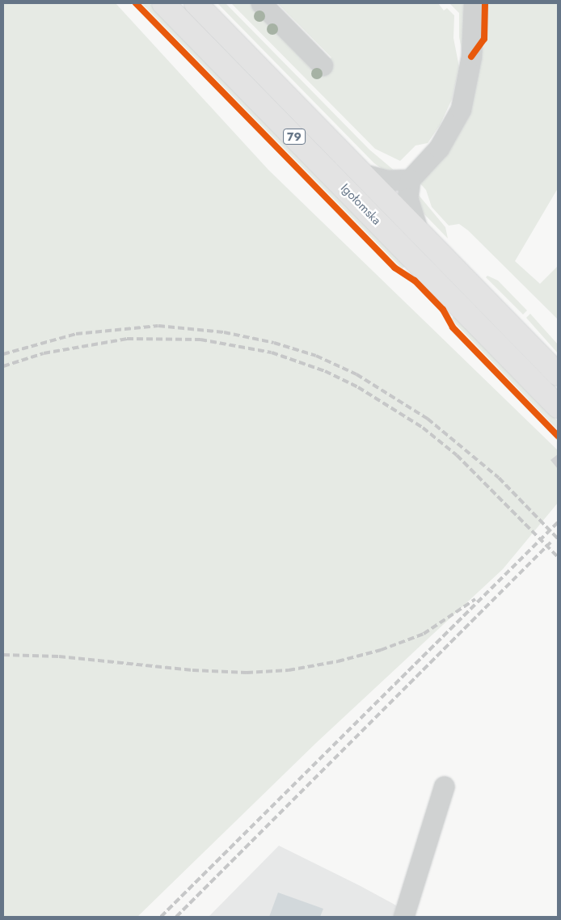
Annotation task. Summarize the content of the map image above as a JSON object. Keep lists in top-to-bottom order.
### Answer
{
  "streets": {
    "main road": ["79", "Igołomska"]
  }
}
